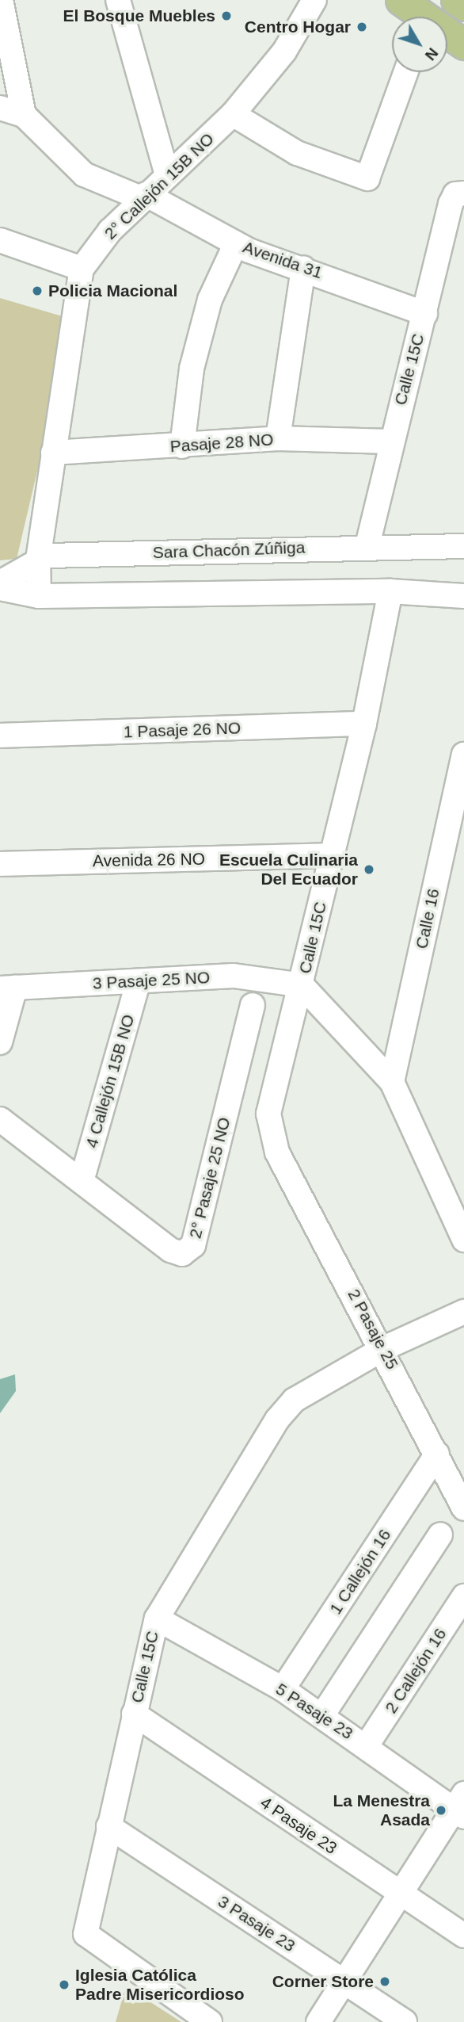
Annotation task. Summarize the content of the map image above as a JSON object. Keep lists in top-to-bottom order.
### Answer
{
  "streets": {
    "street": [
      "2° Callejón 15B NO",
      "Avenida 31",
      "Calle 15C",
      "Pasaje 28 NO",
      "Sara Chacón Zúñiga",
      "1 Pasaje 26 NO",
      "Avenida 26 NO",
      "Calle 16",
      "3 Pasaje 25 NO",
      "4 Callejón 15B NO",
      "2° Pasaje 25 NO",
      "2 Pasaje 25",
      "1 Callejón 16",
      "2 Callejón 16",
      "5 Pasaje 23",
      "4 Pasaje 23",
      "3 Pasaje 23"
    ]
  },
  "crossings": [
    ["2° Callejón 15B NO", "Avenida 31"],
    ["Avenida 31", "Calle 15C"],
    ["Calle 15C", "Pasaje 28 NO"],
    ["Calle 15C", "Sara Chacón Zúñiga"],
    ["Calle 15C", "1 Pasaje 26 NO"],
    ["Calle 15C", "Avenida 26 NO"],
    ["Calle 15C", "3 Pasaje 25 NO"],
    ["Calle 15C", "2 Pasaje 25"],
    ["Calle 15C", "5 Pasaje 23"],
    ["Calle 15C", "4 Pasaje 23"],
    ["Calle 15C", "3 Pasaje 23"],
    ["3 Pasaje 25 NO", "4 Callejón 15B NO"],
    ["4 Callejón 15B NO", "2° Pasaje 25 NO"],
    ["2 Pasaje 25", "1 Callejón 16"],
    ["1 Callejón 16", "5 Pasaje 23"],
    ["2 Callejón 16", "5 Pasaje 23"]
  ],
  "places": [
    "El Bosque Muebles",
    "Centro Hogar",
    "Policia Macional",
    "Escuela Culinaria Del Ecuador",
    "La Menestra Asada",
    "Corner Store",
    "Iglesia Católica Padre Misericordioso"
  ],
  "north": "bottom right"
}
